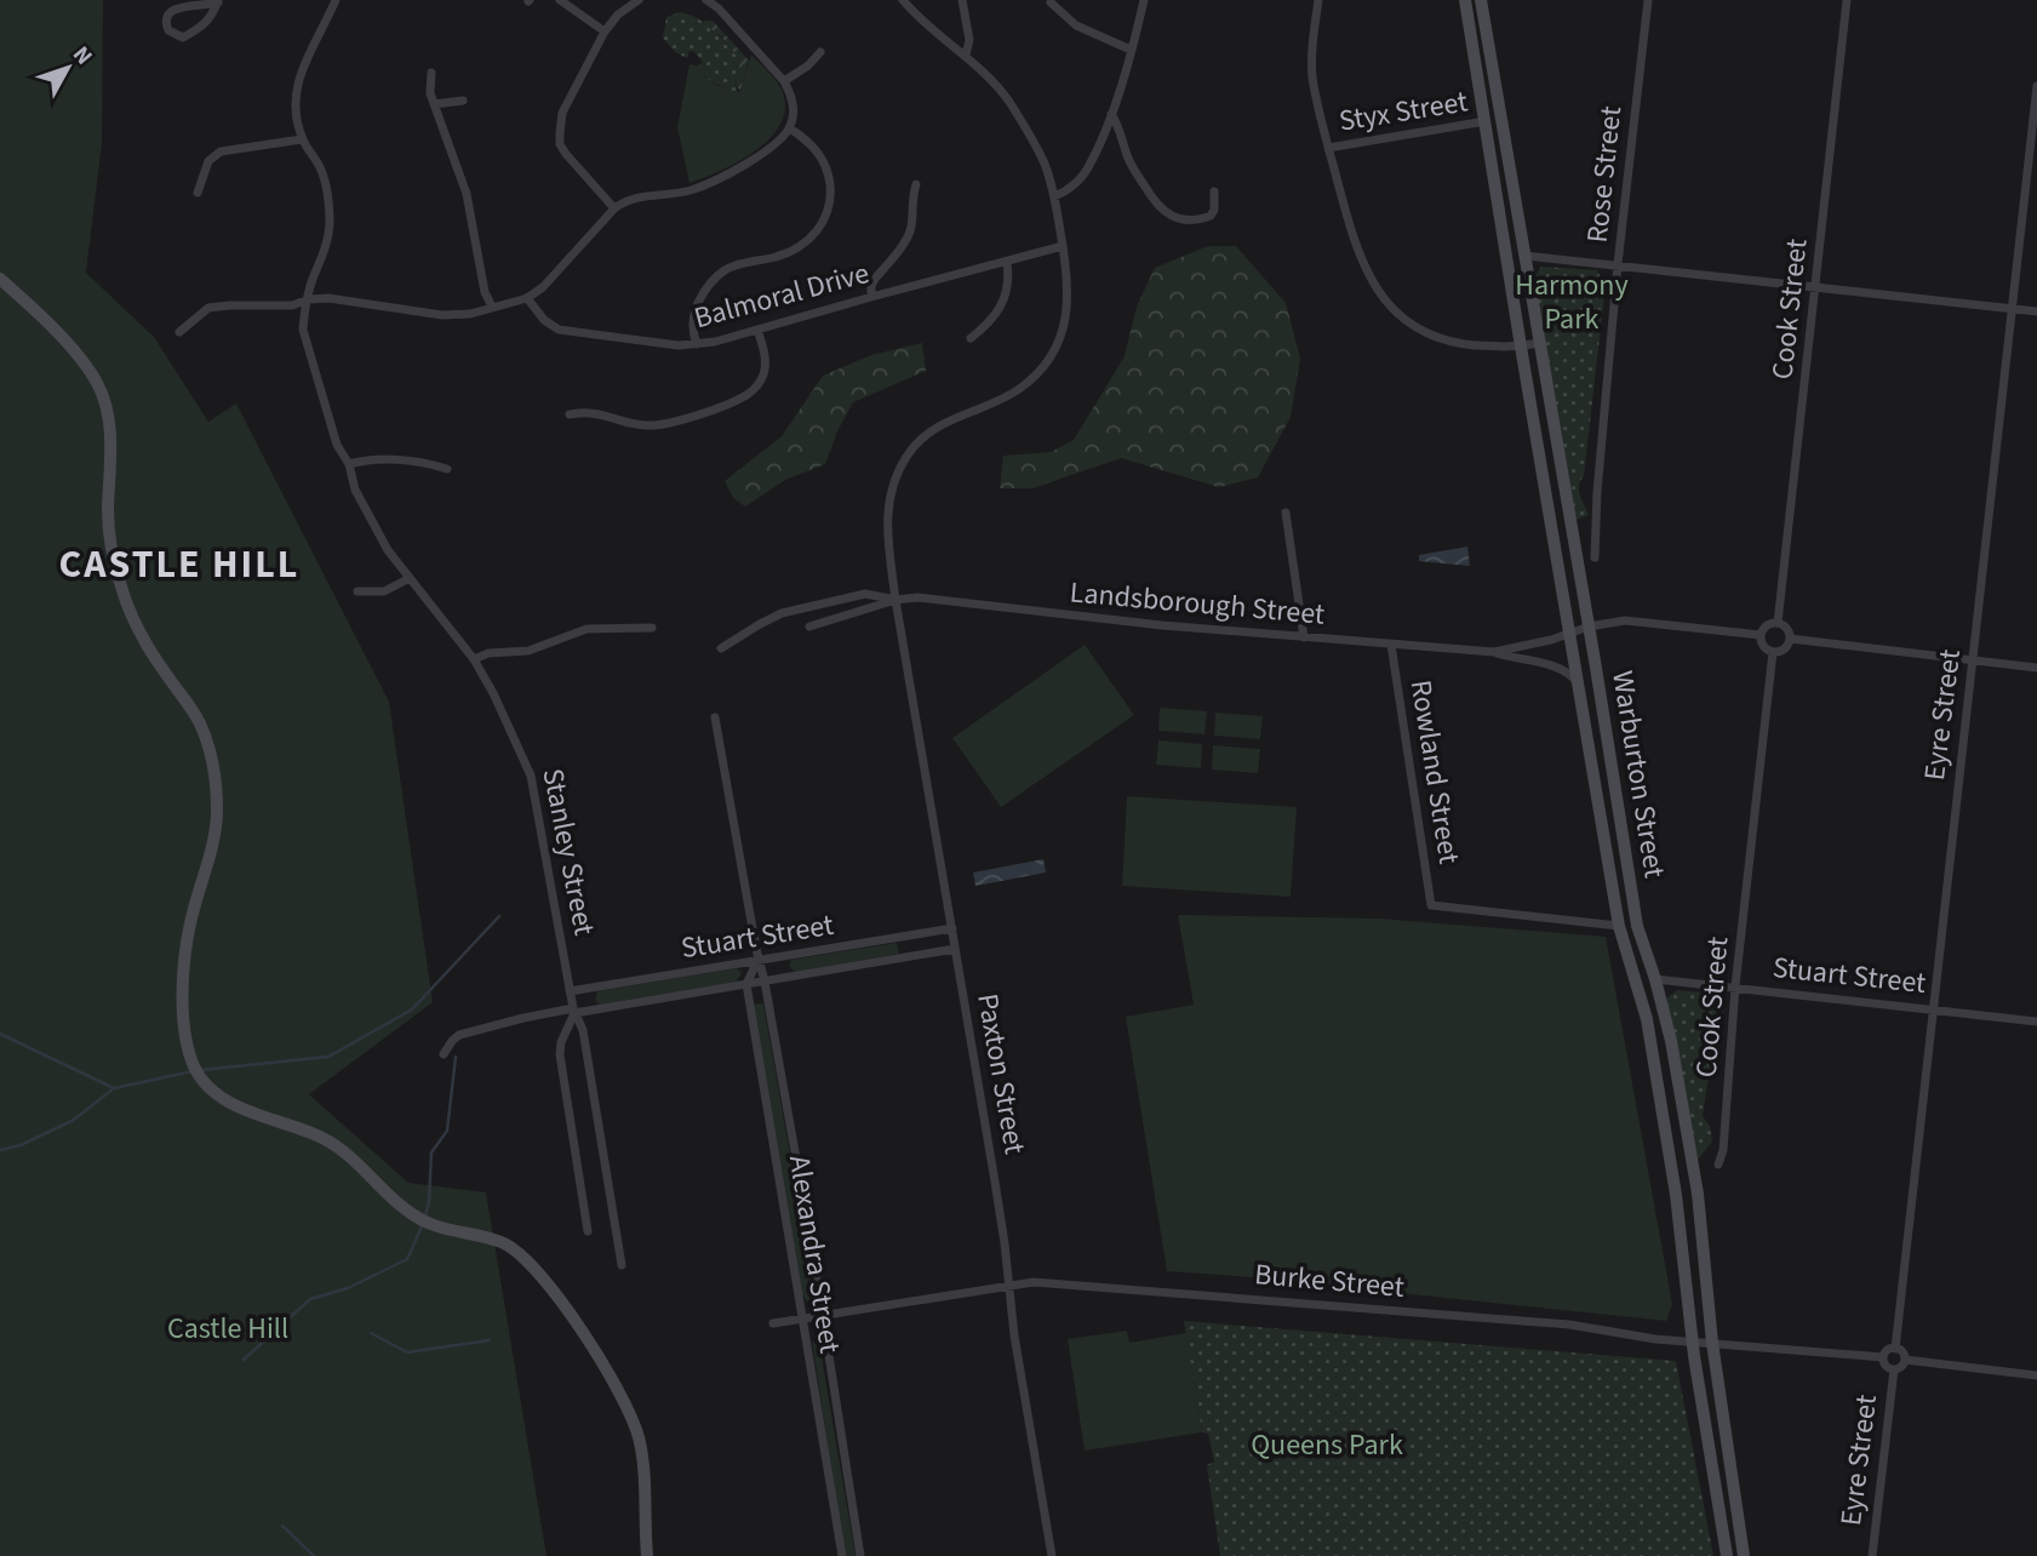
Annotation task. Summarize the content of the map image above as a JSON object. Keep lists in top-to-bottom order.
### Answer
{
  "streets": {
    "main road": ["Warburton Street"],
    "street": [
      "Styx Street",
      "Rose Street",
      "Balmoral Drive",
      "Cook Street",
      "Landsborough Street",
      "Eyre Street",
      "Rowland Street",
      "Stanley Street",
      "Stuart Street",
      "Paxton Street",
      "Alexandra Street",
      "Burke Street"
    ]
  },
  "crossings": [
    ["Styx Street", "Warburton Street"],
    ["Balmoral Drive", "Paxton Street"],
    ["Cook Street", "Landsborough Street"],
    ["Cook Street", "Stuart Street"],
    ["Landsborough Street", "Rowland Street"],
    ["Landsborough Street", "Warburton Street"],
    ["Landsborough Street", "Paxton Street"],
    ["Eyre Street", "Stuart Street"],
    ["Eyre Street", "Burke Street"],
    ["Rowland Street", "Warburton Street"],
    ["Warburton Street", "Stuart Street"],
    ["Warburton Street", "Burke Street"],
    ["Stanley Street", "Stuart Street"],
    ["Stuart Street", "Paxton Street"],
    ["Stuart Street", "Alexandra Street"],
    ["Paxton Street", "Burke Street"],
    ["Alexandra Street", "Burke Street"]
  ],
  "districts": ["CASTLE HILL"],
  "parks": ["Harmony Park", "Castle Hill", "Queens Park"],
  "north": "top right"
}
